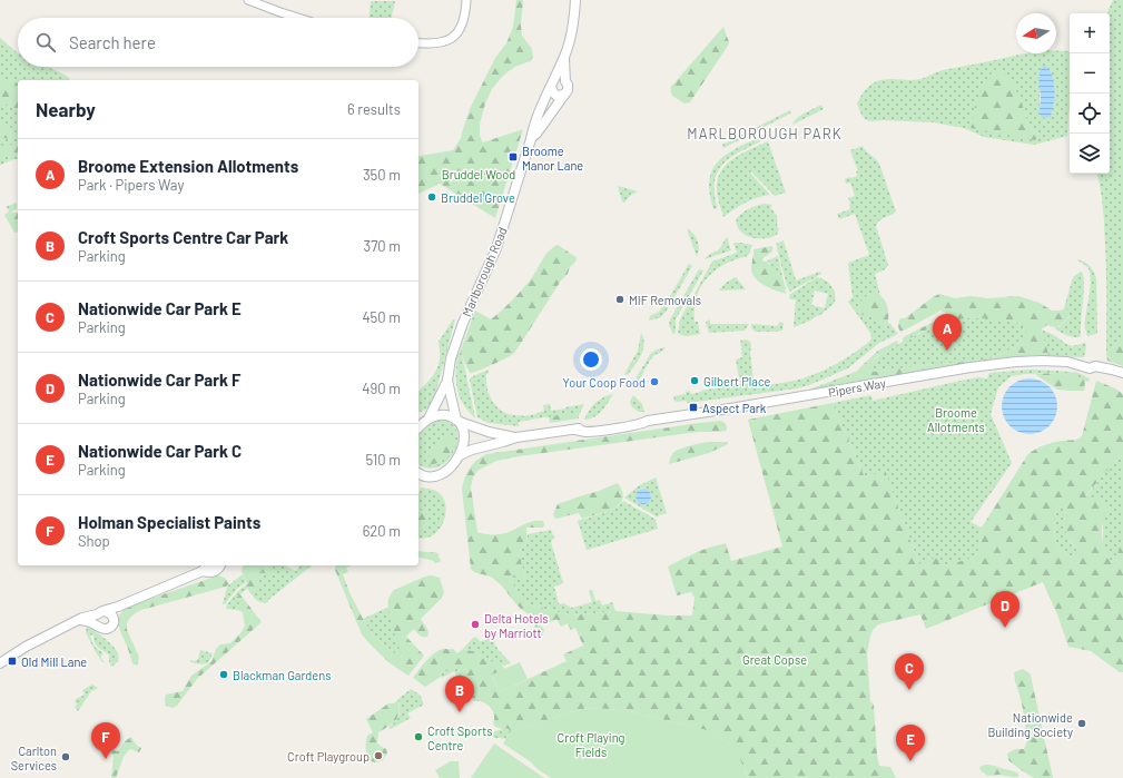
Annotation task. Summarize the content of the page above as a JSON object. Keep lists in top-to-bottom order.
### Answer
{
  "streets": {
    "main road": ["Marlborough Road", "Pipers Way"]
  },
  "crossings": [
    ["Marlborough Road", "Pipers Way"]
  ],
  "districts": ["MARLBOROUGH PARK"],
  "parks": [
    "Bruddel Wood",
    "Broome Allotments",
    "Great Copse",
    "Croft Playing Fields"
  ],
  "places": {
    "transit": ["Broome Manor Lane", "Aspect Park", "Old Mill Lane"],
    "other": [
      "Bruddel Grove",
      "MIF Removals",
      "Gilbert Place",
      "Your Coop Food",
      "Delta Hotels by Marriott",
      "Blackman Gardens",
      "Nationwide Building Society",
      "Croft Sports Centre",
      "Croft Playgroup",
      "Carlton Services"
    ]
  },
  "north": "left",
  "page": {
    "map_buttons": ["+", "−"],
    "search": "Search here",
    "heading": ["Nearby", "6 results"],
    "list": [
      {
        "mark": "A",
        "name": "Broome Extension Allotments",
        "note": "Park · Pipers Way",
        "value": "350 m"
      },
      {
        "mark": "B",
        "name": "Croft Sports Centre Car Park",
        "note": "Parking",
        "value": "370 m"
      },
      {
        "mark": "C",
        "name": "Nationwide Car Park E",
        "note": "Parking",
        "value": "450 m"
      },
      {
        "mark": "D",
        "name": "Nationwide Car Park F",
        "note": "Parking",
        "value": "490 m"
      },
      {
        "mark": "E",
        "name": "Nationwide Car Park C",
        "note": "Parking",
        "value": "510 m"
      },
      {
        "mark": "F",
        "name": "Holman Specialist Paints",
        "note": "Shop",
        "value": "620 m"
      }
    ],
    "pins": [
      "A",
      "D",
      "C",
      "B",
      "F",
      "E"
    ]
  }
}
